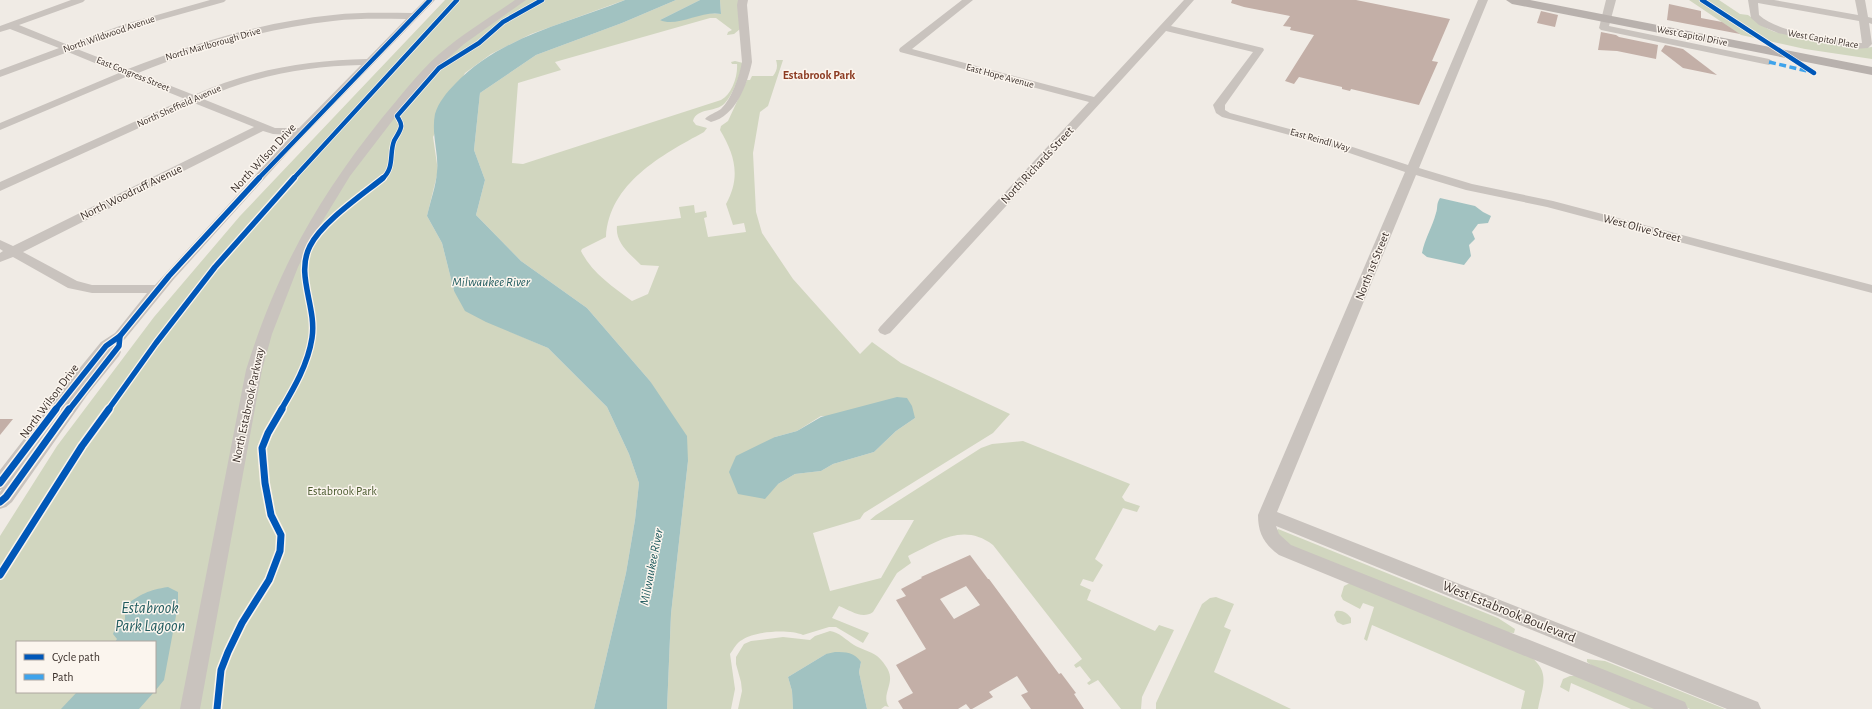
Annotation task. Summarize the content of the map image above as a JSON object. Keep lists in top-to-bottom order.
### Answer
{
  "streets": {
    "main road": ["West Capitol Drive"],
    "street": [
      "North Wildwood Avenue",
      "West Capitol Place",
      "North Marlborough Drive",
      "East Congress Street",
      "East Hope Avenue",
      "North Sheffield Avenue",
      "East Reindl Way",
      "North Wilson Drive",
      "North Richards Street",
      "North Woodruff Avenue",
      "West Olive Street",
      "North 1st Street",
      "North Estabrook Parkway",
      "West Estabrook Boulevard"
    ]
  },
  "crossings": [
    ["North Wildwood Avenue", "East Congress Street"],
    ["North Marlborough Drive", "East Congress Street"],
    ["North Marlborough Drive", "North Wilson Drive"],
    ["East Congress Street", "North Sheffield Avenue"],
    ["East Congress Street", "North Wilson Drive"],
    ["East Congress Street", "North Woodruff Avenue"],
    ["East Hope Avenue", "North Richards Street"],
    ["North Sheffield Avenue", "North Wilson Drive"],
    ["East Reindl Way", "North Richards Street"],
    ["East Reindl Way", "West Olive Street"],
    ["East Reindl Way", "North 1st Street"],
    ["West Olive Street", "North 1st Street"],
    ["North 1st Street", "West Estabrook Boulevard"]
  ],
  "districts": ["Estabrook Park"],
  "water": ["Milwaukee River", "Estabrook Park Lagoon"],
  "parks": ["Estabrook Park"],
  "legend": ["Cycle path", "Path"]
}
